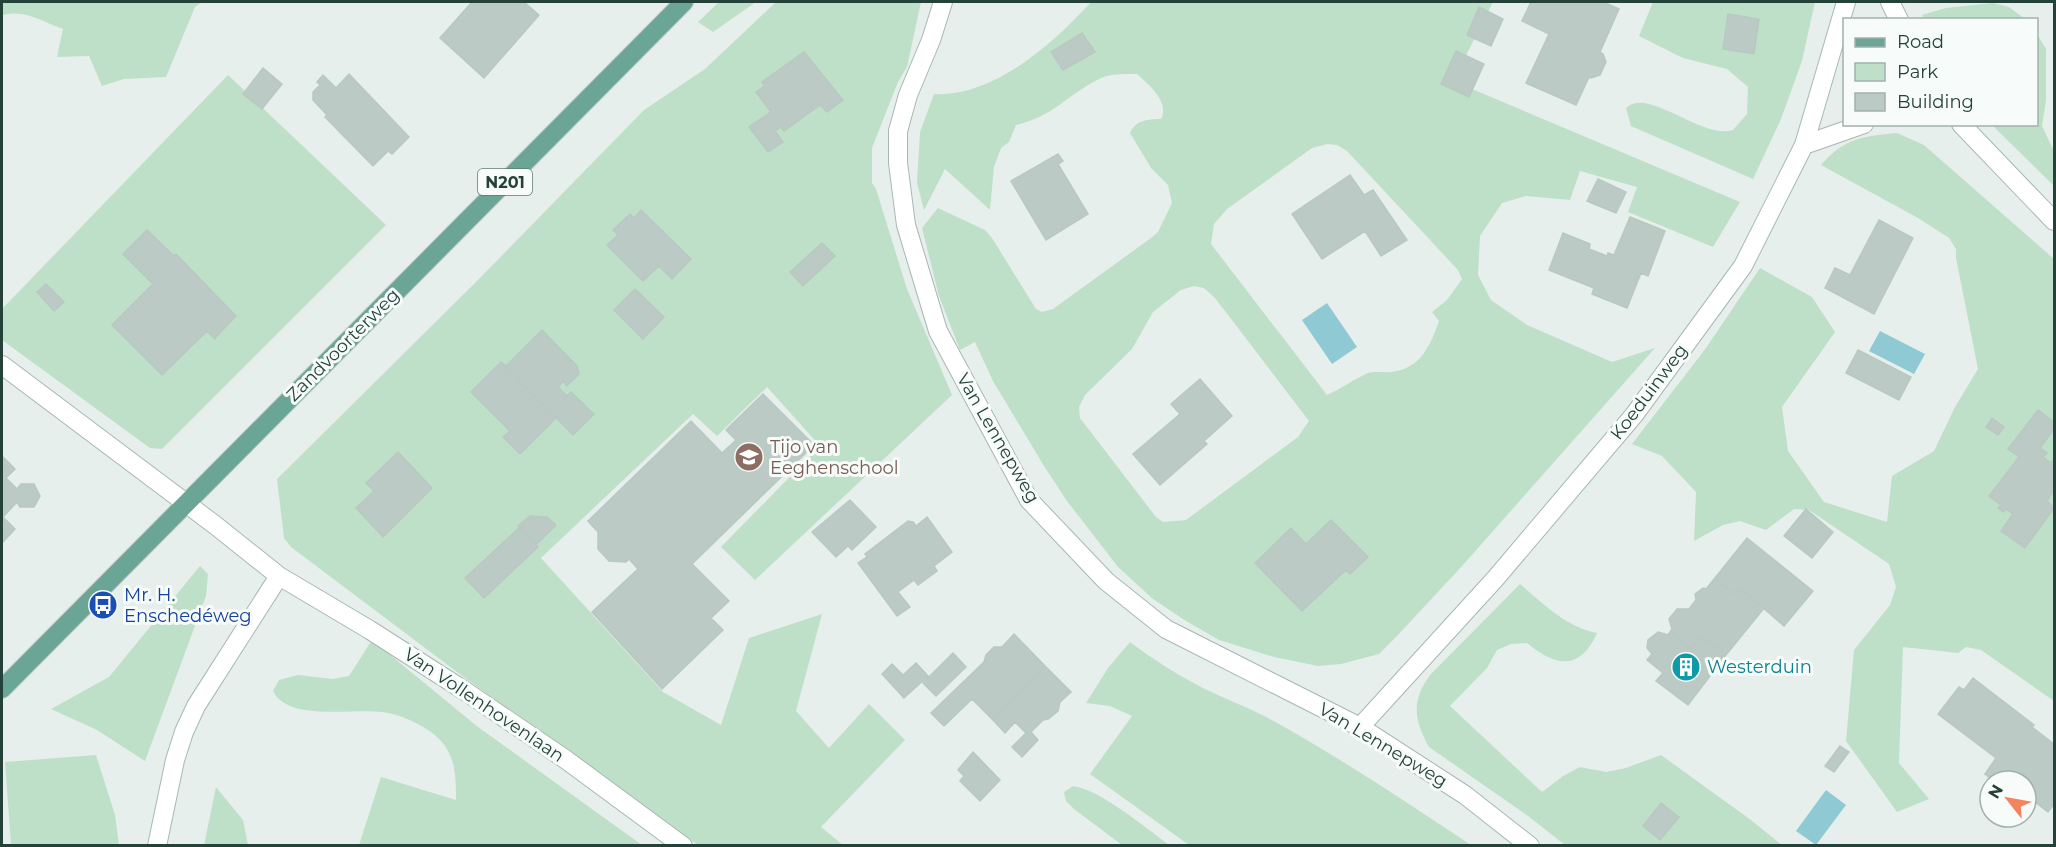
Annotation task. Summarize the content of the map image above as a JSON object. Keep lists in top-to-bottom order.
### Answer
{
  "streets": {
    "main road": ["N201", "Zandvoorterweg"],
    "street": ["Koeduinweg", "Van Lennepweg", "Van Vollenhovenlaan"]
  },
  "crossings": [
    ["Zandvoorterweg", "Van Vollenhovenlaan"],
    ["Koeduinweg", "Van Lennepweg"]
  ],
  "places": {
    "school or university": ["Tijo van Eeghenschool"],
    "bus stop": ["Mr. H. Enschedéweg"],
    "building": ["Westerduin"]
  },
  "legend": ["Road", "Park", "Building"],
  "north": "top left"
}
